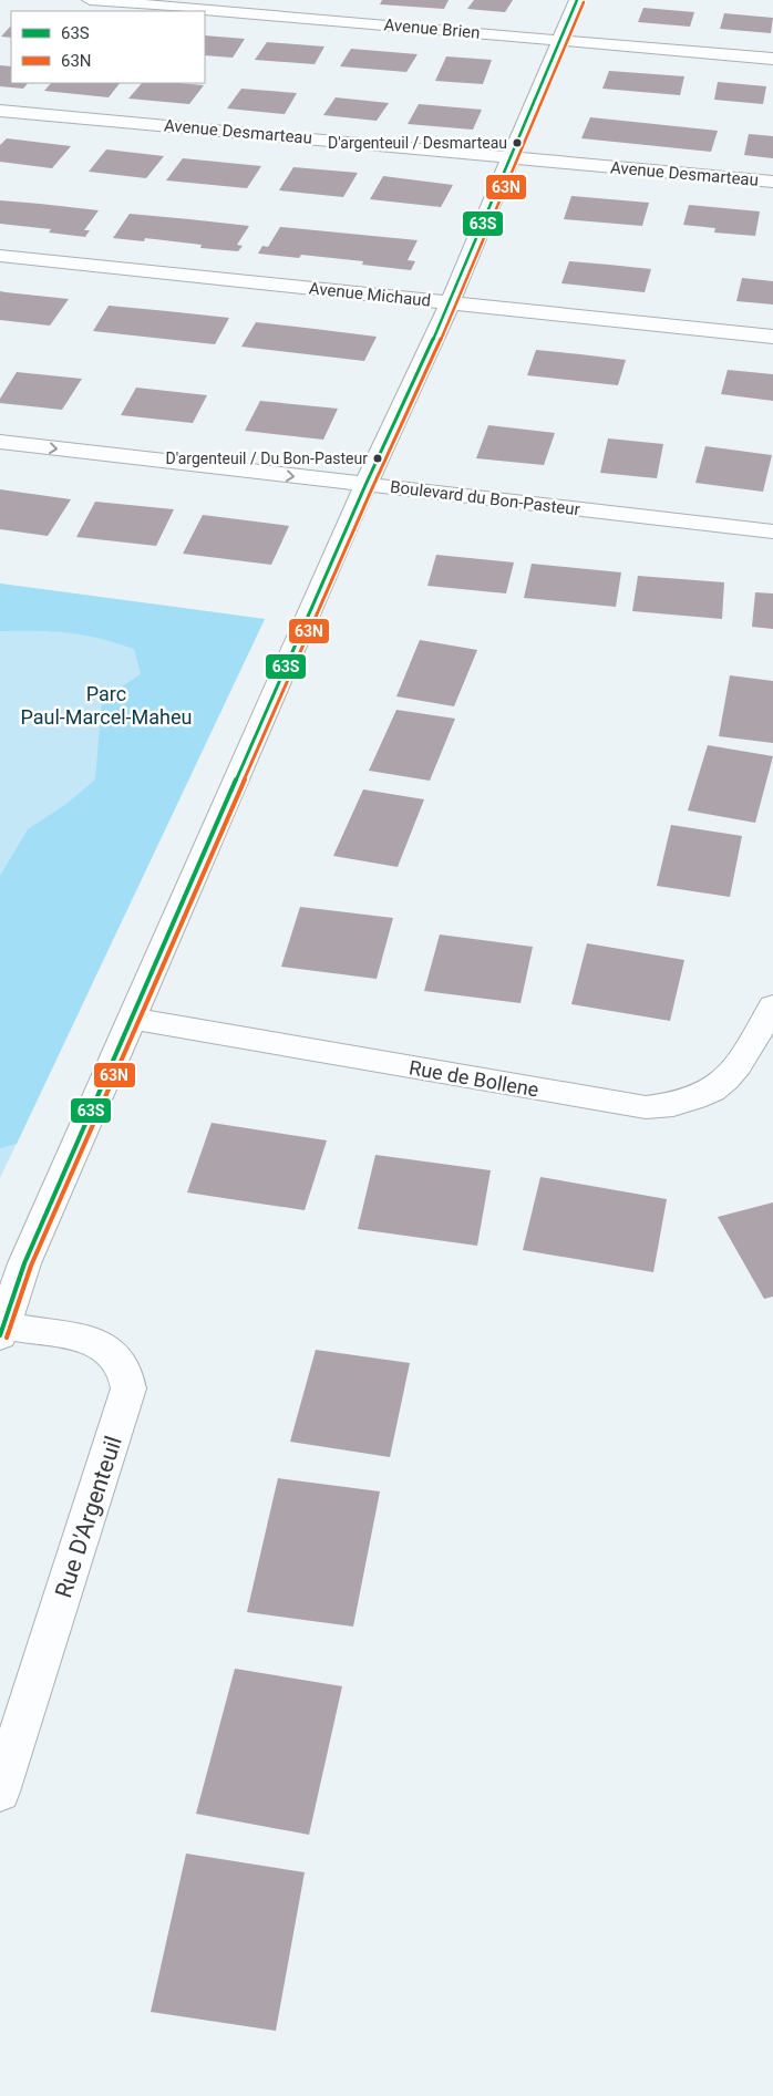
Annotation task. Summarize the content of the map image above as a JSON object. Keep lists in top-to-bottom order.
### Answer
{
  "streets": {
    "street": [
      "Avenue Brien",
      "Avenue Desmarteau",
      "Avenue Michaud",
      "Boulevard du Bon-Pasteur",
      "Rue de Bollene",
      "Rue D'Argenteuil"
    ]
  },
  "crossings": [
    ["Avenue Brien", "Rue D'Argenteuil"],
    ["Avenue Desmarteau", "Rue D'Argenteuil"],
    ["Avenue Michaud", "Rue D'Argenteuil"],
    ["Boulevard du Bon-Pasteur", "Rue D'Argenteuil"],
    ["Rue de Bollene", "Rue D'Argenteuil"]
  ],
  "one_way": ["Boulevard du Bon-Pasteur"],
  "parks": ["Parc Paul-Marcel-Maheu"],
  "places": ["D'argenteuil / Desmarteau", "D'argenteuil / Du Bon-Pasteur"],
  "lines": ["transit line 63S", "transit line 63N"],
  "legend": ["63S", "63N"]
}
